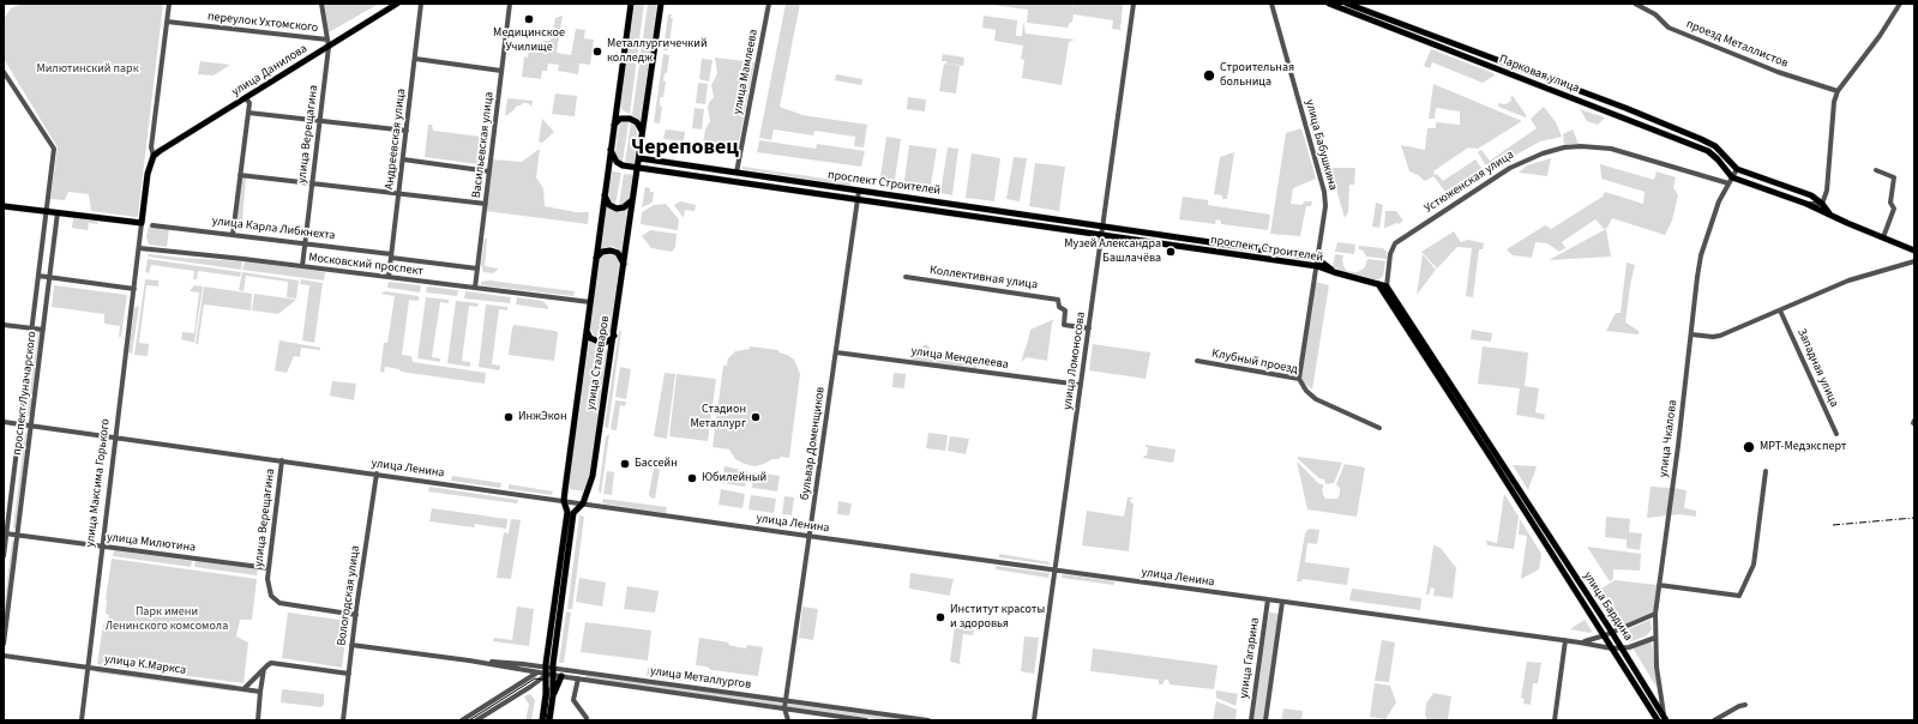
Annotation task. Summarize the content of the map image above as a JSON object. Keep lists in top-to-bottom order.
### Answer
{
  "streets": {
    "main road": [
      "улица Данилова",
      "Парковая улица",
      "проспект Строителей",
      "улица Сталеваров",
      "улица Бардина"
    ],
    "street": [
      "переулок Ухтомского",
      "проезд Металлистов",
      "улица Мамлеева",
      "улица Верещагина",
      "Андреевская улица",
      "Васильевская улица",
      "улица Бабушкина",
      "Устюженская улица",
      "улица Карла Либкнехта",
      "Московский проспект",
      "Коллективная улица",
      "улица Менделеева",
      "улица Ломоносова",
      "Клубный проезд",
      "Западная улица",
      "проспект Луначарского",
      "улица Чкалова",
      "бульвар Доменщиков",
      "улица Ленина",
      "улица Максима Горького",
      "улица Милютина",
      "Вологодская улица",
      "улица Гагарина",
      "улица К.Маркса",
      "улица Металлургов"
    ]
  },
  "crossings": [
    ["переулок Ухтомского", "улица Верещагина"],
    ["улица Данилова", "улица Верещагина"],
    ["улица Мамлеева", "проспект Строителей"],
    ["Парковая улица", "улица Чкалова"],
    ["улица Верещагина", "улица Карла Либкнехта"],
    ["улица Верещагина", "Московский проспект"],
    ["улица Верещагина", "улица Ленина"],
    ["улица Верещагина", "улица Милютина"],
    ["улица Верещагина", "Вологодская улица"],
    ["Андреевская улица", "улица Карла Либкнехта"],
    ["Андреевская улица", "Московский проспект"],
    ["Васильевская улица", "улица Карла Либкнехта"],
    ["Васильевская улица", "Московский проспект"],
    ["улица Бабушкина", "проспект Строителей"],
    ["улица Бабушкина", "Клубный проезд"],
    ["Устюженская улица", "улица Чкалова"],
    ["Устюженская улица", "улица Бардина"],
    ["проспект Строителей", "улица Ломоносова"],
    ["проспект Строителей", "улица Сталеваров"],
    ["проспект Строителей", "бульвар Доменщиков"],
    ["Московский проспект", "улица Сталеваров"],
    ["Московский проспект", "улица Максима Горького"],
    ["Коллективная улица", "улица Ломоносова"],
    ["улица Менделеева", "улица Ломоносова"],
    ["улица Менделеева", "бульвар Доменщиков"],
    ["улица Ломоносова", "улица Ленина"],
    ["улица Сталеваров", "улица Ленина"],
    ["улица Сталеваров", "улица Металлургов"],
    ["проспект Луначарского", "улица Ленина"],
    ["проспект Луначарского", "улица Милютина"],
    ["улица Чкалова", "улица Ленина"],
    ["улица Чкалова", "улица Бардина"],
    ["бульвар Доменщиков", "улица Ленина"],
    ["бульвар Доменщиков", "улица Металлургов"],
    ["улица Ленина", "улица Максима Горького"],
    ["улица Ленина", "Вологодская улица"],
    ["улица Ленина", "улица Бардина"],
    ["улица Ленина", "улица Гагарина"],
    ["улица Максима Горького", "улица Милютина"],
    ["улица Максима Горького", "улица К.Маркса"],
    ["Вологодская улица", "улица Металлургов"]
  ],
  "districts": ["Череповец"],
  "parks": ["Милютинский парк", "Парк имени Ленинского комсомола"],
  "places": [
    "Медицинское Училище",
    "Металлургичечкий колледж",
    "Строительная больница",
    "Музей Александра Башлачёва",
    "ИнжЭкон",
    "Стадион Металлург",
    "МРТ-Медэксперт",
    "Бассейн",
    "Юбилейный",
    "Институт красоты и здоровья"
  ]
}
